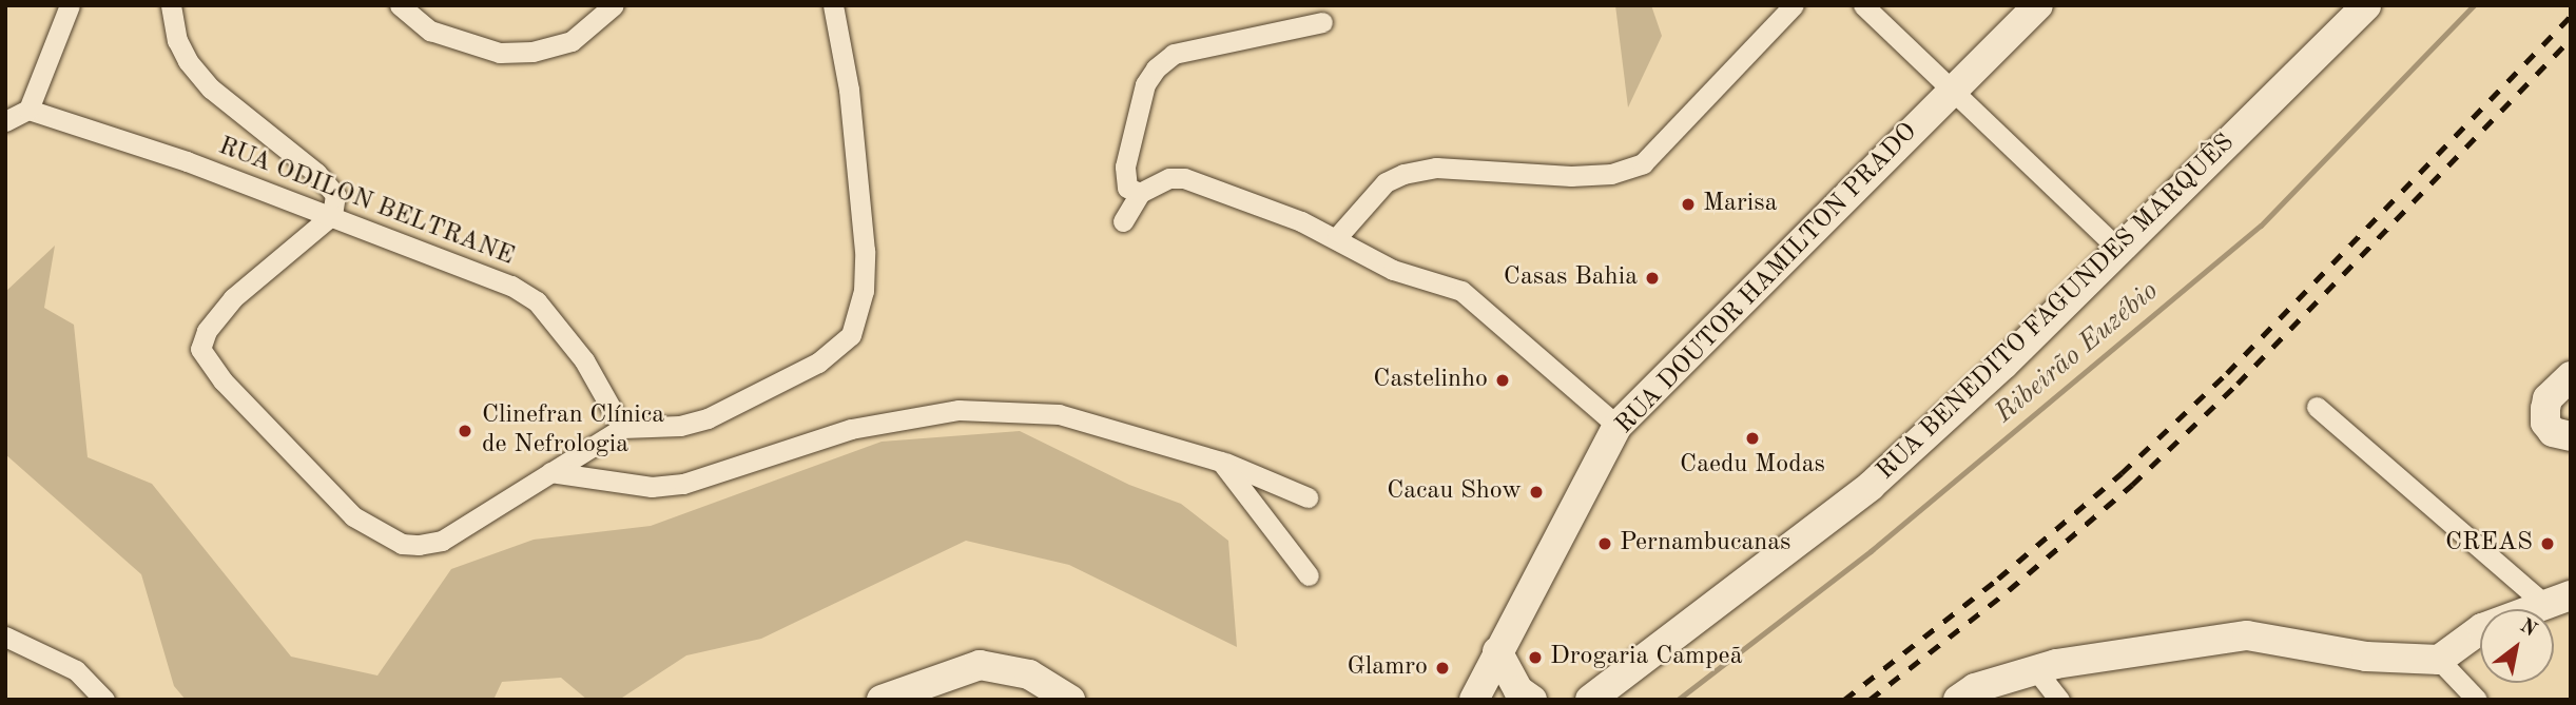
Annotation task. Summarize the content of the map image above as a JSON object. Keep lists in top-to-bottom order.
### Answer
{
  "streets": {
    "main road": ["RUA DOUTOR HAMILTON PRADO", "RUA BENEDITO FAGUNDES MARQUÊS"],
    "street": ["RUA ODILON BELTRANE"]
  },
  "water": ["Ribeirão Euzébio"],
  "places": [
    "Marisa",
    "Casas Bahia",
    "Castelinho",
    "Clinefran Clínica de Nefrologia",
    "Caedu Modas",
    "Cacau Show",
    "Pernambucanas",
    "CREAS",
    "Drogaria Campeã",
    "Glamro"
  ],
  "north": "top right"
}
